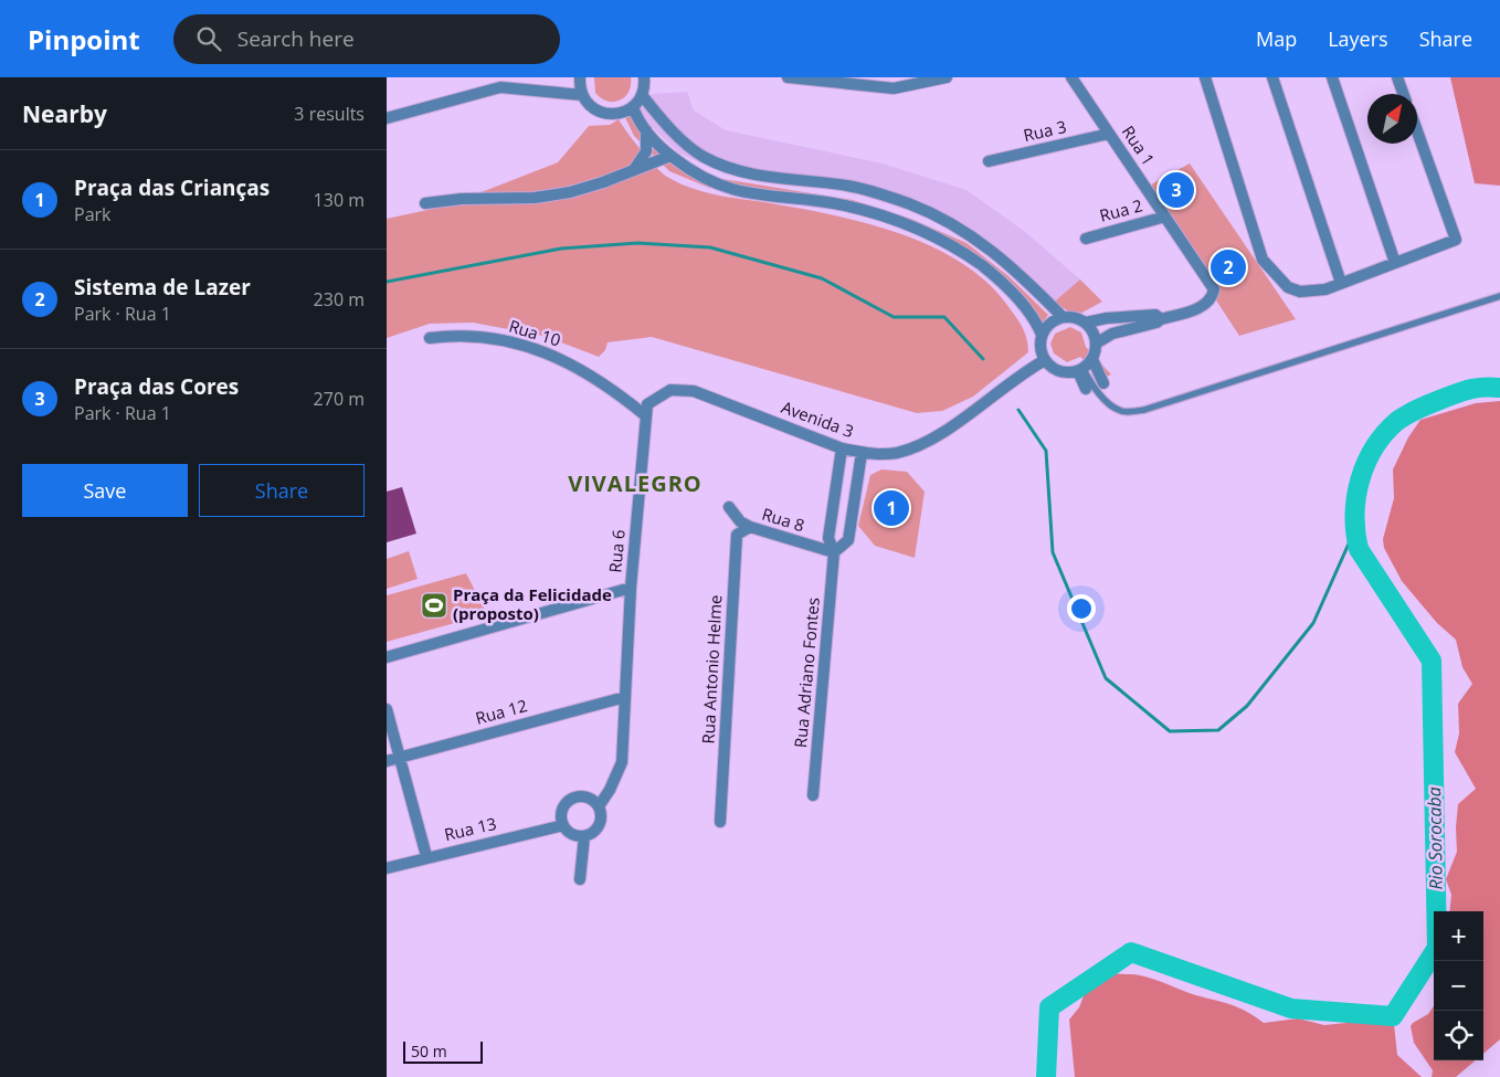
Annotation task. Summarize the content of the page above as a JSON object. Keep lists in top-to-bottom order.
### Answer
{
  "streets": {
    "street": [
      "Rua 3",
      "Rua 1",
      "Rua 2",
      "Rua 10",
      "Avenida 3",
      "Rua 8",
      "Rua 6",
      "Rua Antonio Helme",
      "Rua Adriano Fontes",
      "Rua 12",
      "Rua 13"
    ]
  },
  "crossings": [
    ["Rua 3", "Rua 1"],
    ["Rua 1", "Rua 2"],
    ["Rua 10", "Rua 6"],
    ["Avenida 3", "Rua 6"],
    ["Avenida 3", "Rua Adriano Fontes"],
    ["Rua 8", "Rua Antonio Helme"],
    ["Rua 8", "Rua Adriano Fontes"],
    ["Rua 6", "Rua 12"],
    ["Rua 6", "Rua 13"]
  ],
  "districts": ["VIVALEGRO"],
  "water": ["Rio Sorocaba"],
  "places": {
    "sports": ["Praça da Felicidade (proposto)"]
  },
  "scale_bar": "50 m",
  "north": "top right",
  "page": {
    "header": "Pinpoint",
    "search": "Search here",
    "nav": ["Map", "Layers", "Share"],
    "heading": ["Nearby", "3 results"],
    "list": [
      {
        "mark": "1",
        "name": "Praça das Crianças",
        "note": "Park",
        "value": "130 m"
      },
      {
        "mark": "2",
        "name": "Sistema de Lazer",
        "note": "Park · Rua 1",
        "value": "230 m"
      },
      {
        "mark": "3",
        "name": "Praça das Cores",
        "note": "Park · Rua 1",
        "value": "270 m"
      }
    ],
    "pins": ["3", "2", "1"],
    "buttons": ["Save", "Share"],
    "map_buttons": ["+", "−"],
    "scale": "50 m"
  }
}
